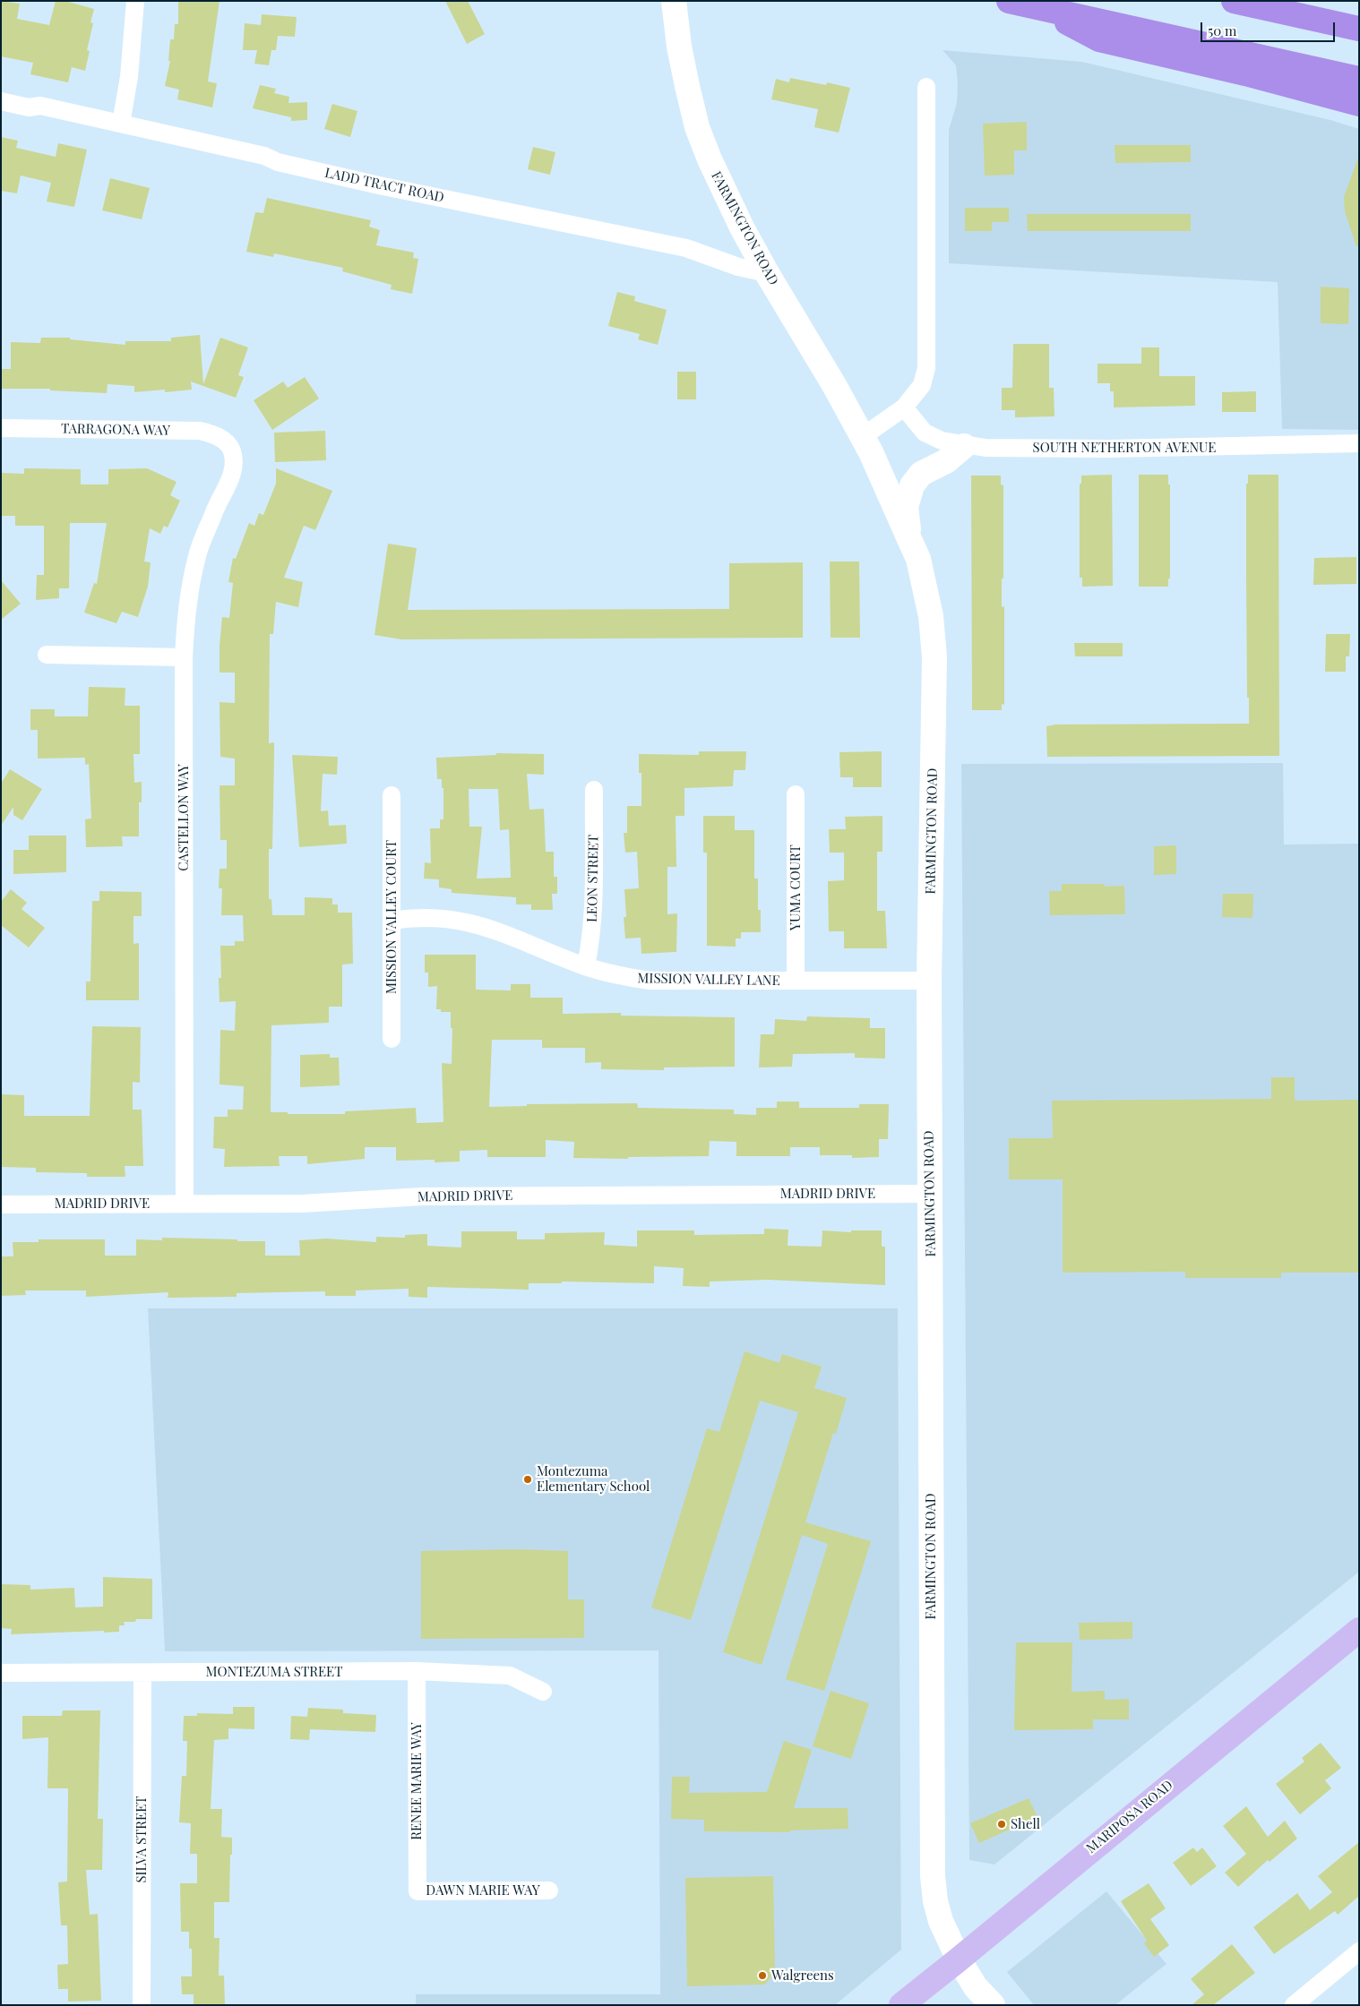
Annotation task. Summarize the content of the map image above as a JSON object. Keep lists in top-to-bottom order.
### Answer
{
  "streets": {
    "main road": ["FARMINGTON ROAD", "MARIPOSA ROAD"],
    "street": [
      "LADD TRACT ROAD",
      "TARRAGONA WAY",
      "SOUTH NETHERTON AVENUE",
      "CASTELLON WAY",
      "LEON STREET",
      "YUMA COURT",
      "MISSION VALLEY COURT",
      "MISSION VALLEY LANE",
      "MADRID DRIVE",
      "MONTEZUMA STREET",
      "RENEE MARIE WAY",
      "SILVA STREET",
      "DAWN MARIE WAY"
    ]
  },
  "crossings": [
    ["LADD TRACT ROAD", "FARMINGTON ROAD"],
    ["FARMINGTON ROAD", "MISSION VALLEY LANE"],
    ["FARMINGTON ROAD", "MADRID DRIVE"],
    ["FARMINGTON ROAD", "MARIPOSA ROAD"],
    ["TARRAGONA WAY", "CASTELLON WAY"],
    ["CASTELLON WAY", "MADRID DRIVE"],
    ["LEON STREET", "MISSION VALLEY LANE"],
    ["YUMA COURT", "MISSION VALLEY LANE"],
    ["MISSION VALLEY COURT", "MISSION VALLEY LANE"],
    ["MONTEZUMA STREET", "RENEE MARIE WAY"],
    ["MONTEZUMA STREET", "SILVA STREET"],
    ["RENEE MARIE WAY", "DAWN MARIE WAY"]
  ],
  "places": ["Montezuma Elementary School", "Shell", "Walgreens"],
  "scale_bar": "50 m"
}
